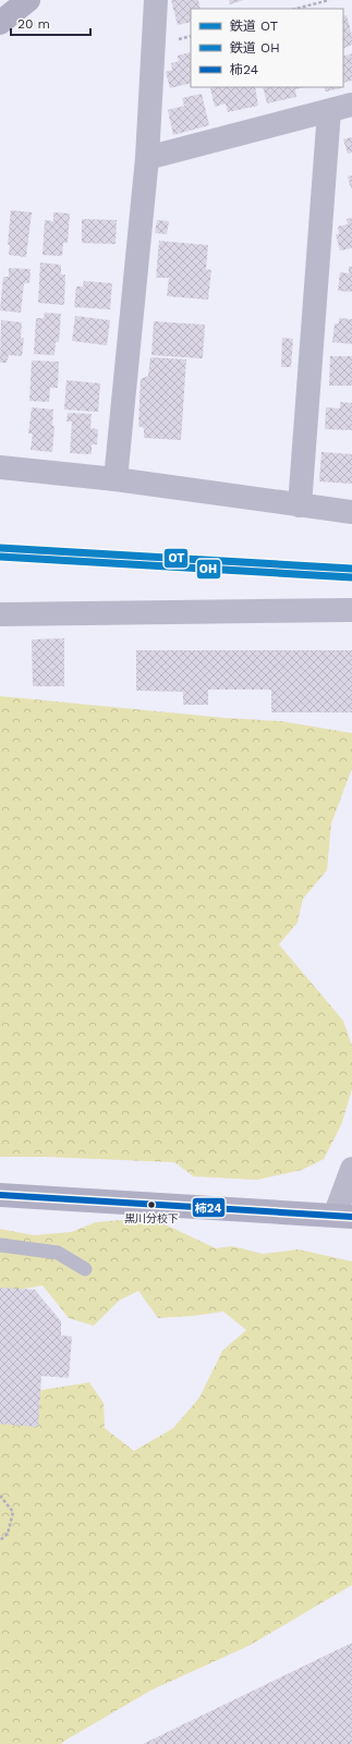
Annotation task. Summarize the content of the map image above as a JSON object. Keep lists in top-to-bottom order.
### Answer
{
  "places": ["黒川分校下"],
  "lines": ["rail line OT", "rail line OH", "transit line 柿24"],
  "legend": ["鉄道 OT", "鉄道 OH", "柿24"],
  "scale_bar": "20 m"
}
